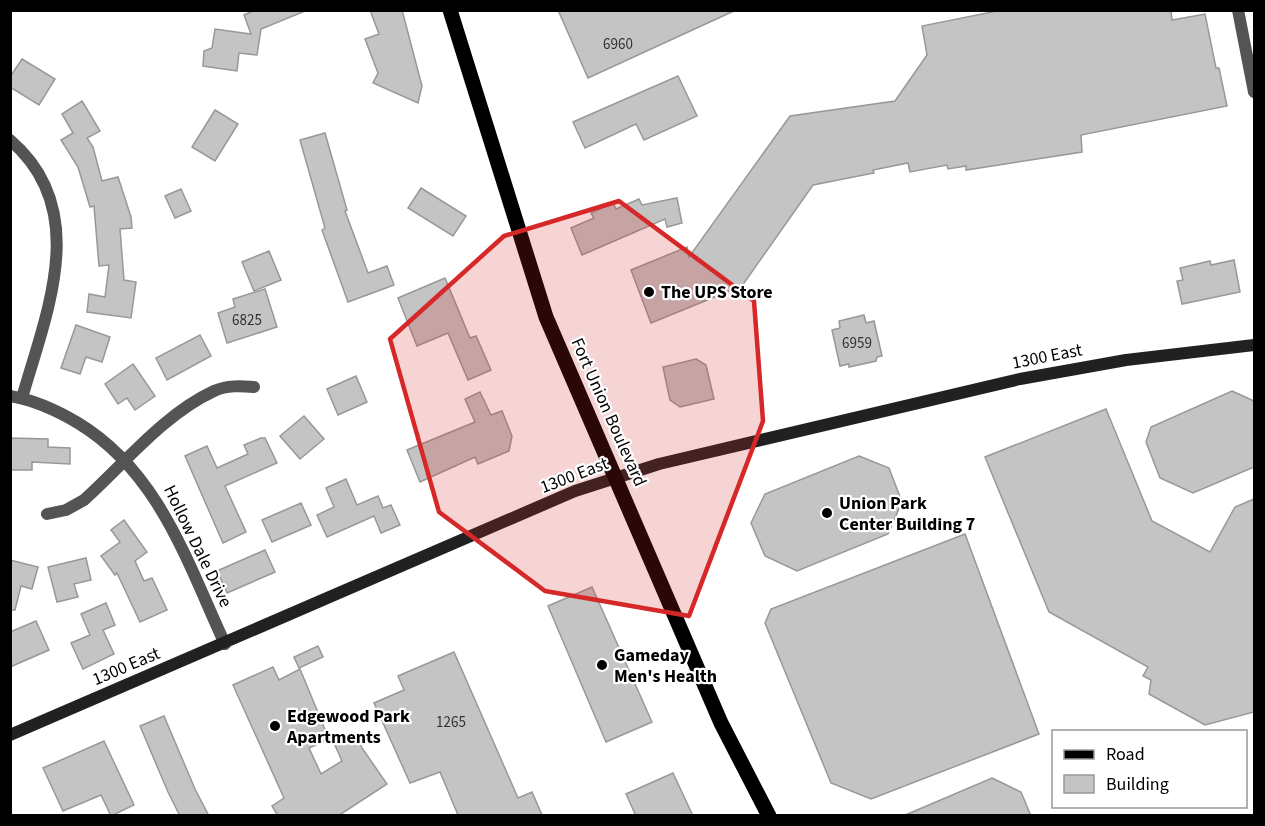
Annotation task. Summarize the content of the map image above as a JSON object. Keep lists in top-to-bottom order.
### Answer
{
  "streets": {
    "main road": ["1300 East", "Fort Union Boulevard"],
    "street": ["Hollow Dale Drive"]
  },
  "crossings": [
    ["1300 East", "Fort Union Boulevard"],
    ["1300 East", "Hollow Dale Drive"]
  ],
  "places": [
    "The UPS Store",
    "Union Park Center Building 7",
    "Gameday Men's Health",
    "Edgewood Park Apartments"
  ],
  "house_numbers": [
    "6960",
    "6825",
    "6959",
    "1265"
  ],
  "legend": ["Road", "Building"]
}
